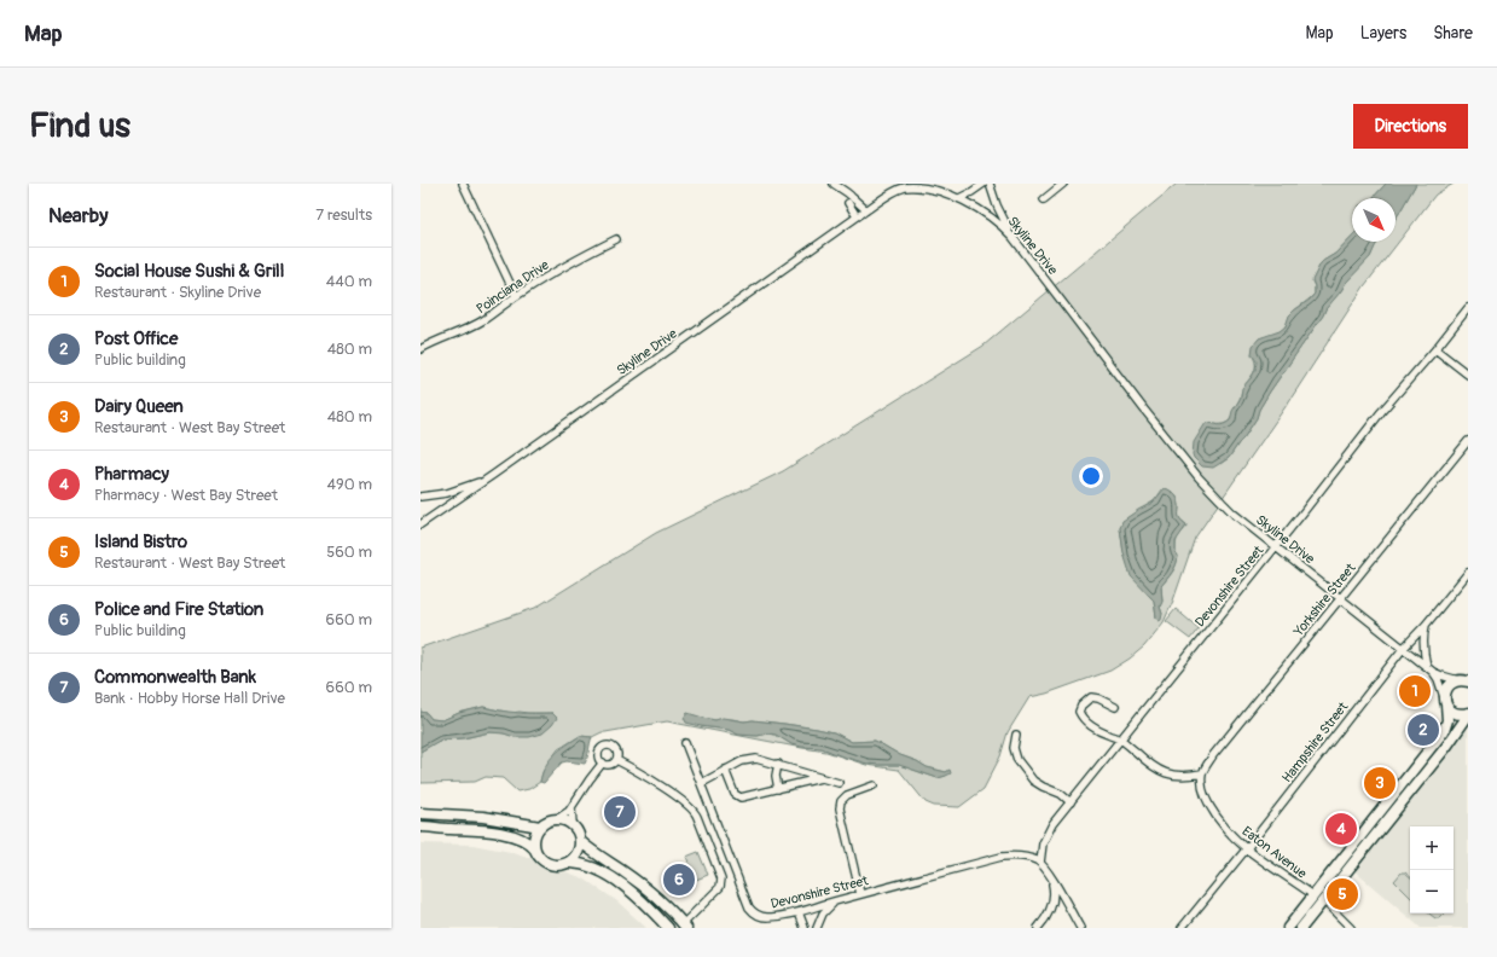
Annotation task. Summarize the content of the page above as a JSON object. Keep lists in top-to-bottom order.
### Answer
{
  "streets": {
    "street": [
      "Skyline Drive",
      "Poinciana Drive",
      "Devonshire Street",
      "Yorkshire Street",
      "Hampshire Street",
      "Eaton Avenue"
    ]
  },
  "crossings": [
    ["Skyline Drive", "Devonshire Street"],
    ["Skyline Drive", "Yorkshire Street"],
    ["Skyline Drive", "Hampshire Street"],
    ["Yorkshire Street", "Eaton Avenue"],
    ["Hampshire Street", "Eaton Avenue"]
  ],
  "north": "bottom right",
  "page": {
    "header": "Map",
    "nav": ["Map", "Layers", "Share"],
    "buttons": "Directions",
    "title": "Find us",
    "heading": ["Nearby", "7 results"],
    "list": [
      {
        "mark": "1",
        "name": "Social House Sushi & Grill",
        "note": "Restaurant · Skyline Drive",
        "value": "440 m"
      },
      {
        "mark": "2",
        "name": "Post Office",
        "note": "Public building",
        "value": "480 m"
      },
      {
        "mark": "3",
        "name": "Dairy Queen",
        "note": "Restaurant · West Bay Street",
        "value": "480 m"
      },
      {
        "mark": "4",
        "name": "Pharmacy",
        "note": "Pharmacy · West Bay Street",
        "value": "490 m"
      },
      {
        "mark": "5",
        "name": "Island Bistro",
        "note": "Restaurant · West Bay Street",
        "value": "560 m"
      },
      {
        "mark": "6",
        "name": "Police and Fire Station",
        "note": "Public building",
        "value": "660 m"
      },
      {
        "mark": "7",
        "name": "Commonwealth Bank",
        "note": "Bank · Hobby Horse Hall Drive",
        "value": "660 m"
      }
    ],
    "pins": [
      "1",
      "2",
      "3",
      "7",
      "4",
      "6",
      "5"
    ],
    "map_buttons": ["+", "−"]
  }
}
